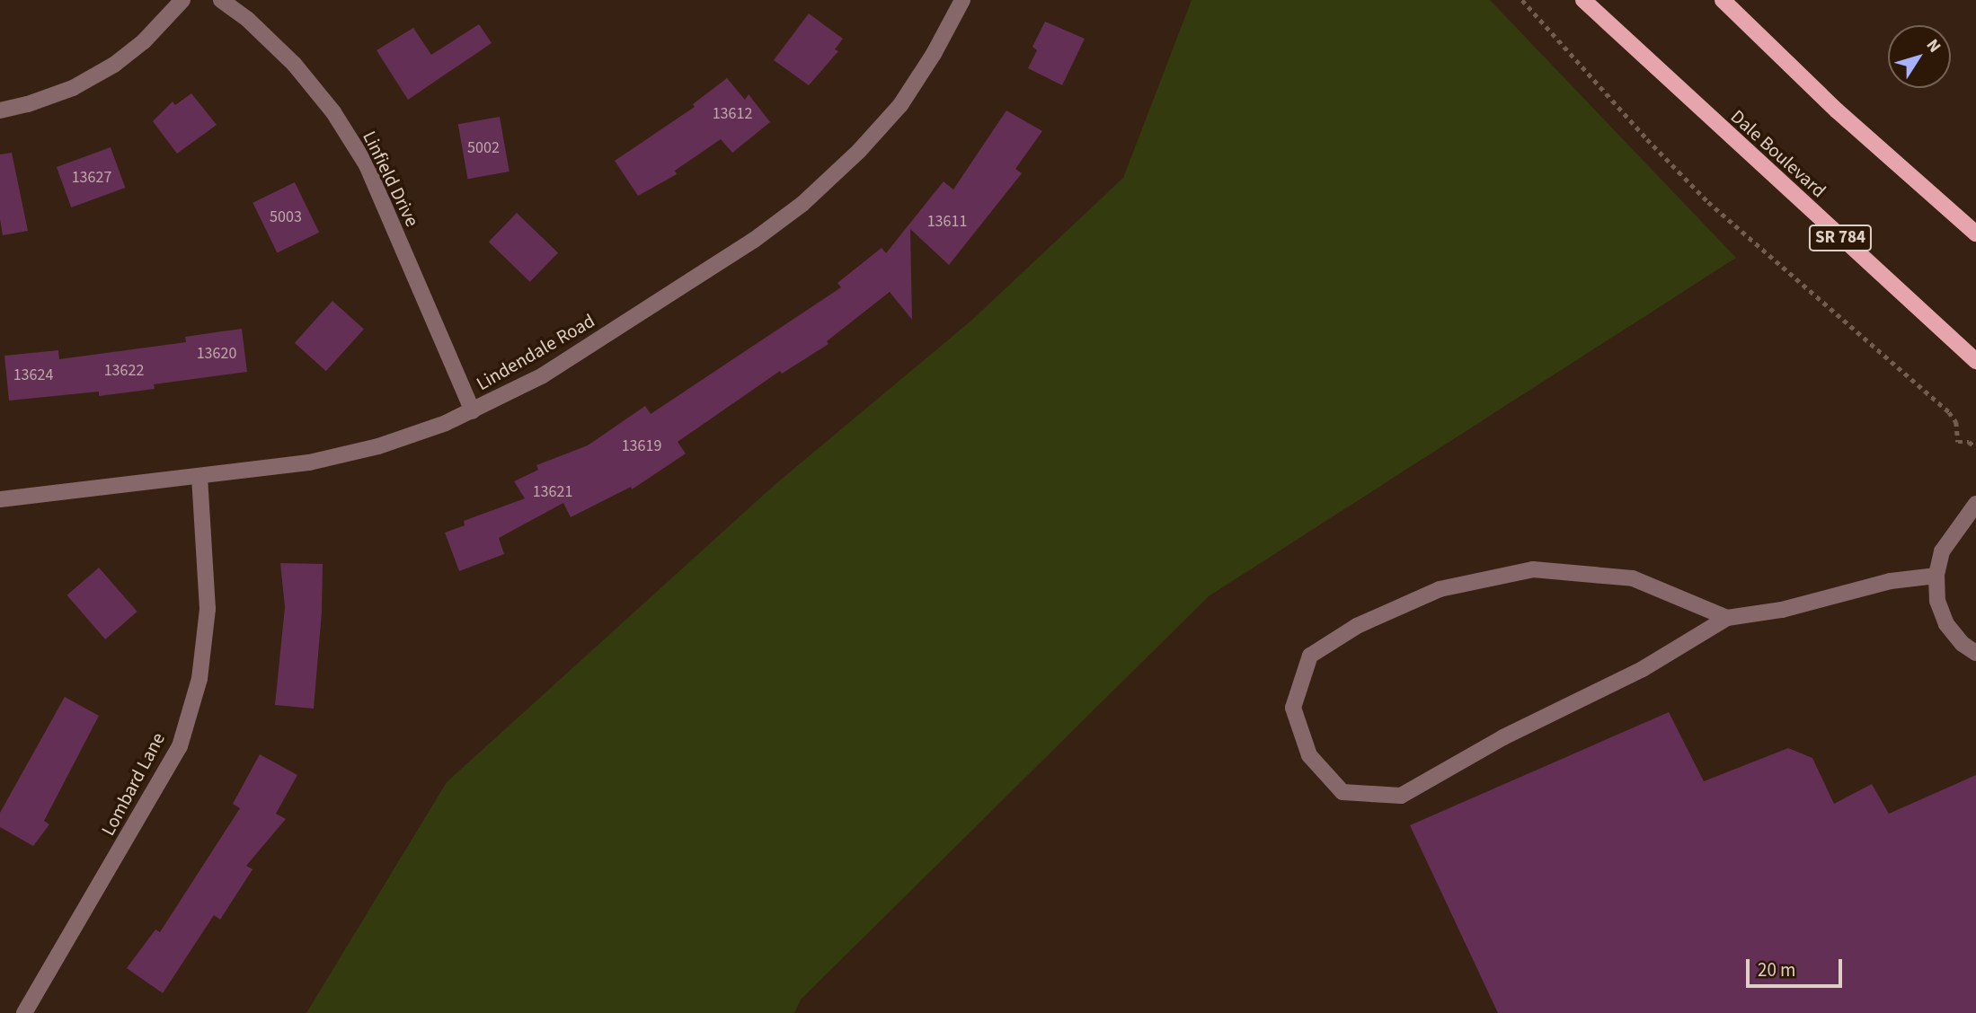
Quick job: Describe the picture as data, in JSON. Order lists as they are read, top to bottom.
{
  "streets": {
    "main road": ["Dale Boulevard", "SR 784"],
    "street": ["Linfield Drive", "Lindendale Road", "Lombard Lane"]
  },
  "crossings": [
    ["Linfield Drive", "Lindendale Road"],
    ["Lindendale Road", "Lombard Lane"]
  ],
  "house_numbers": [
    "13612",
    "5002",
    "13627",
    "5003",
    "13611",
    "13620",
    "13622",
    "13624",
    "13619",
    "13621"
  ],
  "scale_bar": "20 m",
  "north": "top right"
}
